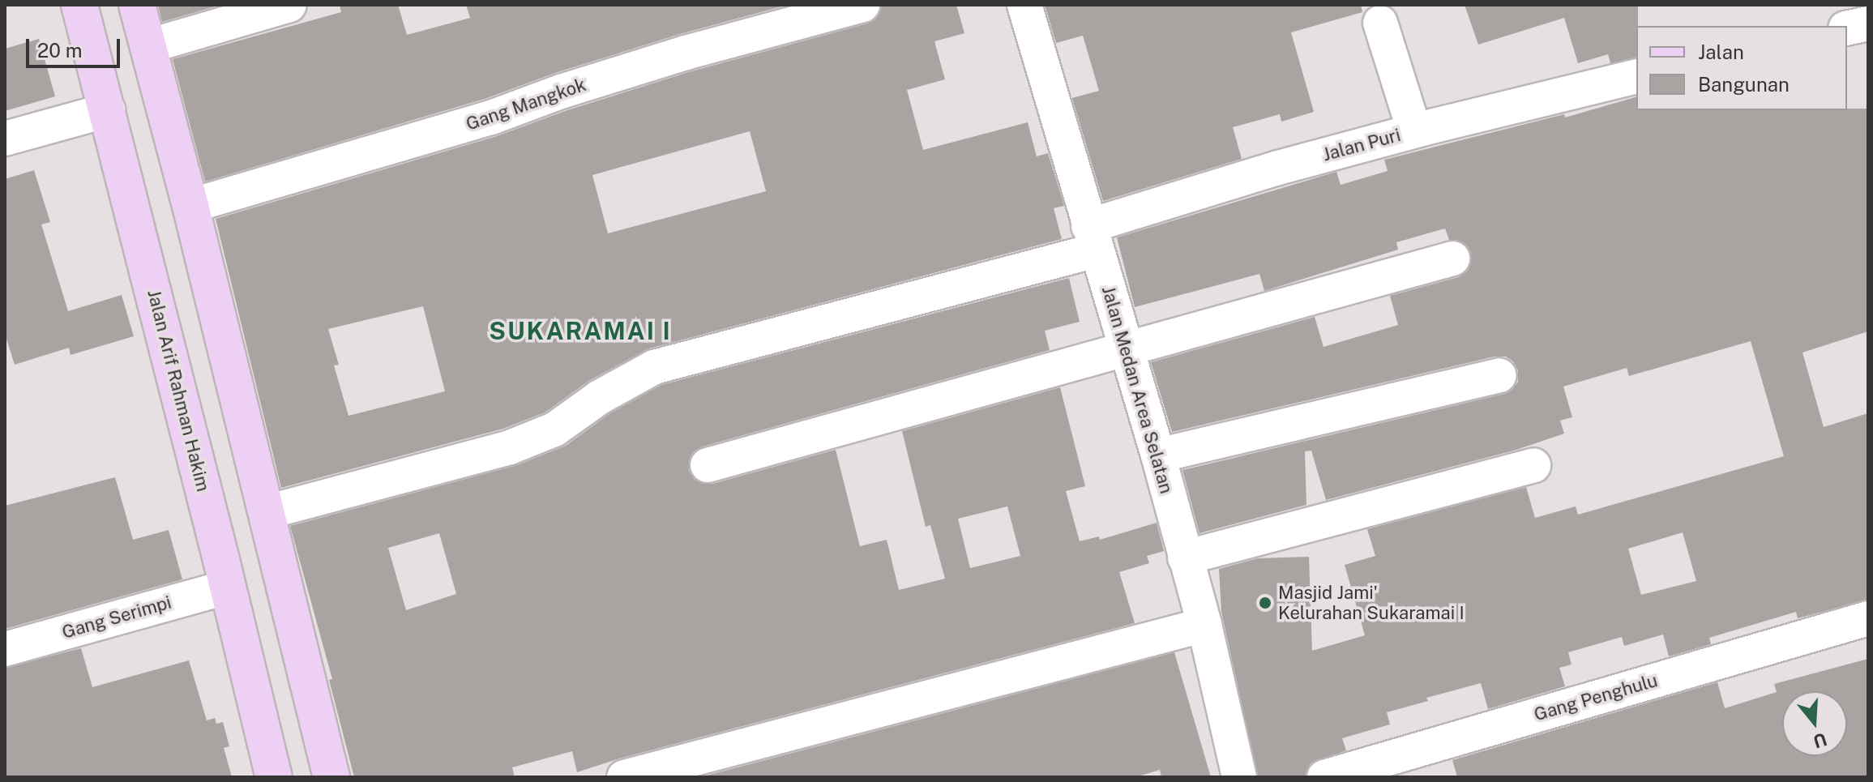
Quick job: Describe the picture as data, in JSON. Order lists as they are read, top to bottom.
{
  "streets": {
    "main road": ["Jalan Arif Rahman Hakim"],
    "street": [
      "Gang Mangkok",
      "Jalan Puri",
      "Jalan Medan Area Selatan",
      "Gang Serimpi",
      "Gang Penghulu"
    ]
  },
  "crossings": [
    ["Jalan Puri", "Jalan Medan Area Selatan"],
    ["Jalan Arif Rahman Hakim", "Gang Serimpi"]
  ],
  "districts": ["SUKARAMAI I"],
  "places": ["Masjid Jami' Kelurahan Sukaramai I"],
  "legend": ["Jalan", "Bangunan"],
  "scale_bar": "20 m",
  "north": "bottom"
}
